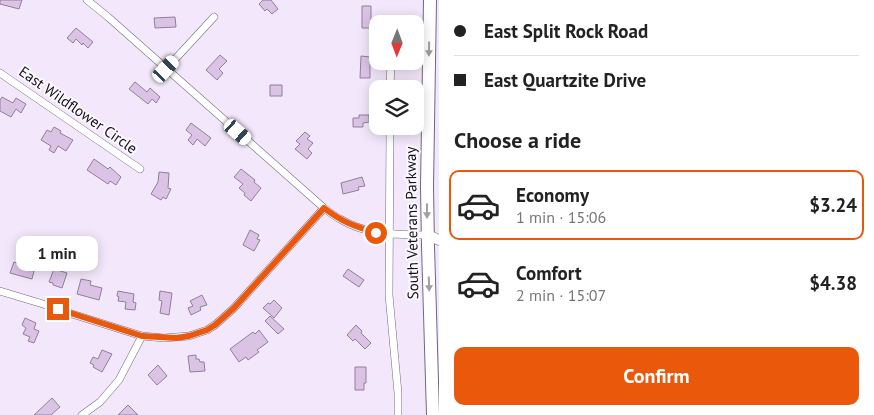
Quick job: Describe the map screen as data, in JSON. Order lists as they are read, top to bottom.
{
  "streets": {
    "highway": ["South Veterans Parkway"],
    "street": ["East Wildflower Circle"]
  },
  "one_way": ["South Veterans Parkway"],
  "north": "bottom",
  "page": {
    "banner": ["East Split Rock Road", "East Quartzite Drive"],
    "heading": "Choose a ride",
    "list": [
      {
        "name": "Economy",
        "note": "1 min · 15:06",
        "value": "$3.24"
      },
      {
        "name": "Comfort",
        "note": "2 min · 15:07",
        "value": "$4.38"
      }
    ],
    "bubble": "1 min",
    "buttons": "Confirm"
  }
}
